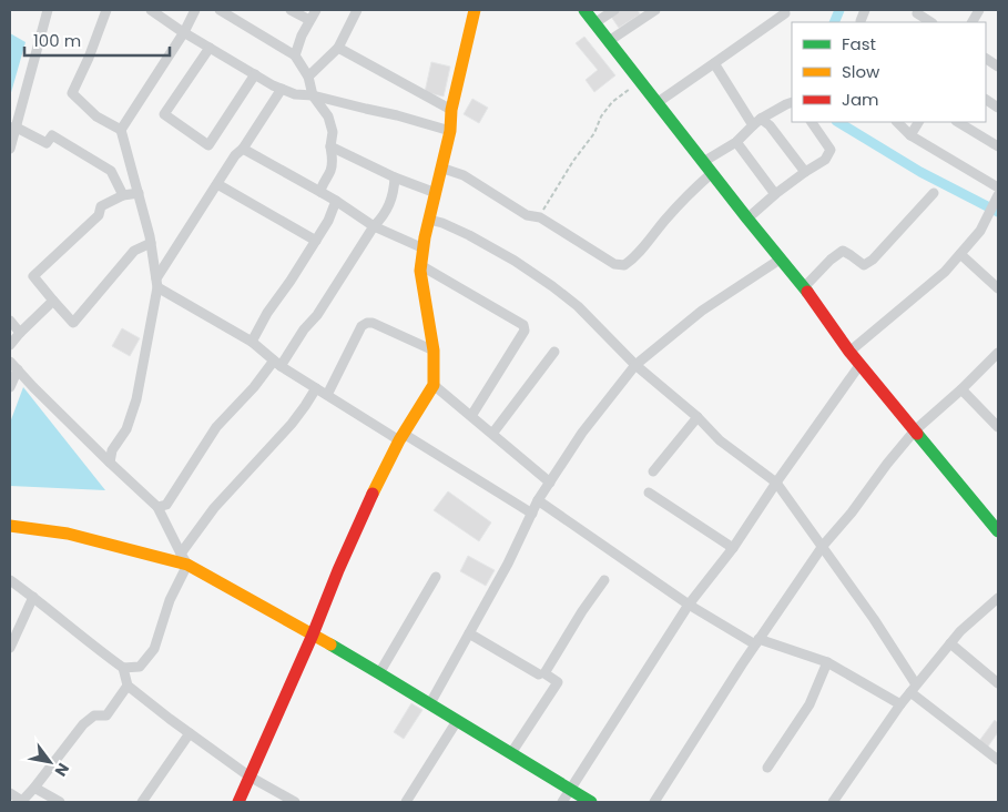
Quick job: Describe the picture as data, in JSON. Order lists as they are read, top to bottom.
{
  "legend": ["Fast", "Slow", "Jam"],
  "scale_bar": "100 m",
  "north": "bottom right"
}
